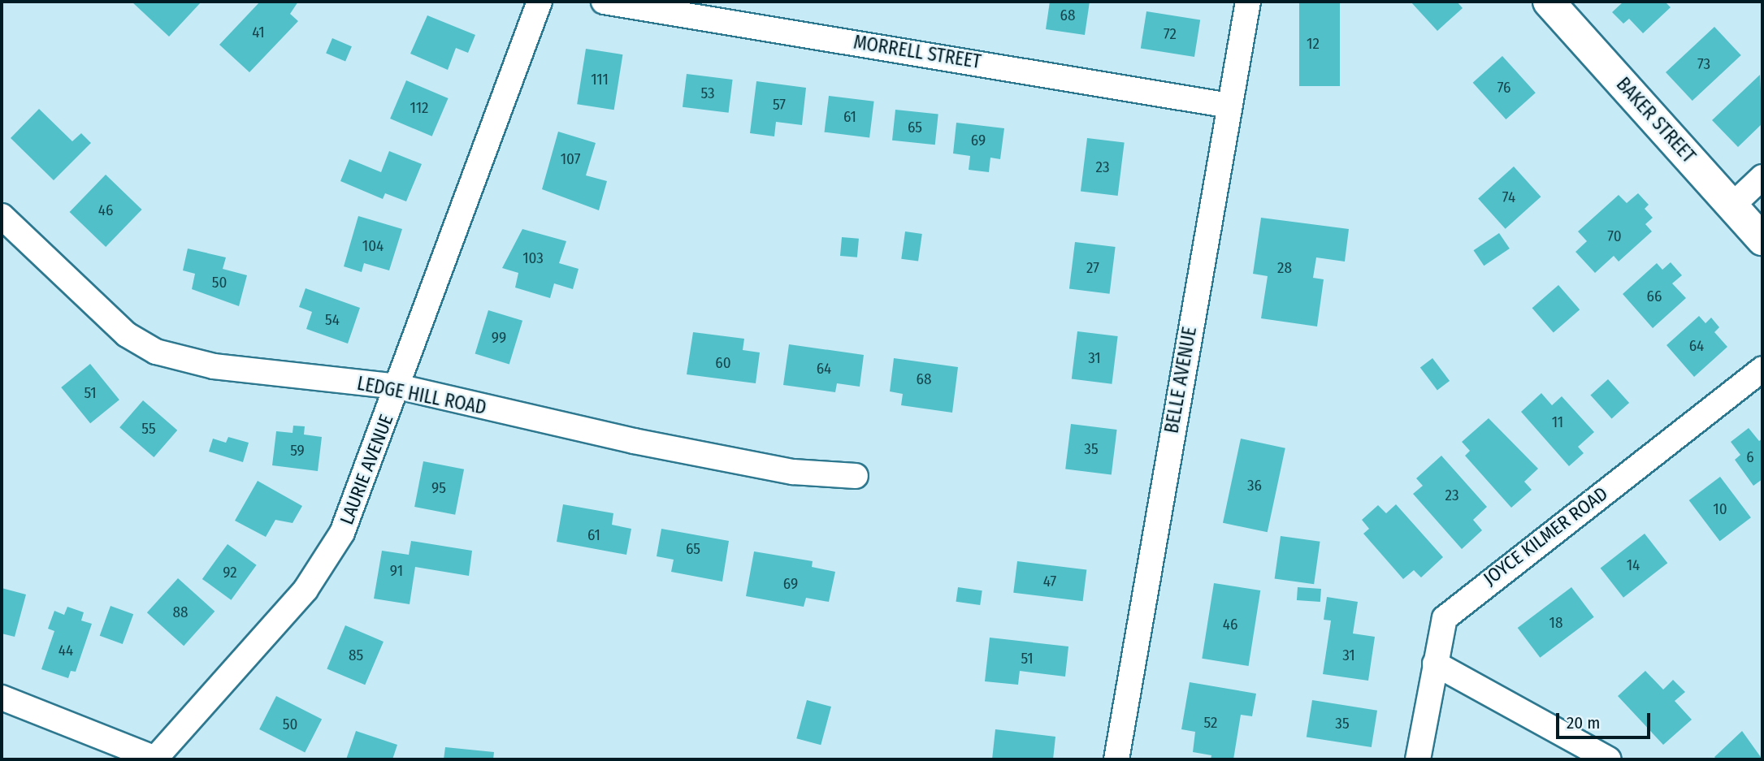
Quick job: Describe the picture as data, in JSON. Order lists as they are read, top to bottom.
{
  "streets": {
    "street": [
      "MORRELL STREET",
      "BAKER STREET",
      "BELLE AVENUE",
      "LEDGE HILL ROAD",
      "LAURIE AVENUE",
      "JOYCE KILMER ROAD"
    ]
  },
  "crossings": [
    ["MORRELL STREET", "BELLE AVENUE"],
    ["LEDGE HILL ROAD", "LAURIE AVENUE"]
  ],
  "house_numbers": [
    "68",
    "41",
    "72",
    "12",
    "73",
    "111",
    "76",
    "53",
    "57",
    "112",
    "61",
    "65",
    "69",
    "107",
    "23",
    "74",
    "46",
    "70",
    "104",
    "103",
    "27",
    "28",
    "50",
    "66",
    "54",
    "99",
    "64",
    "31",
    "60",
    "64",
    "68",
    "51",
    "11",
    "55",
    "35",
    "59",
    "6",
    "36",
    "95",
    "23",
    "10",
    "61",
    "65",
    "14",
    "91",
    "92",
    "47",
    "69",
    "88",
    "18",
    "46",
    "44",
    "85",
    "31",
    "51",
    "52",
    "35",
    "50"
  ],
  "scale_bar": "20 m"
}
